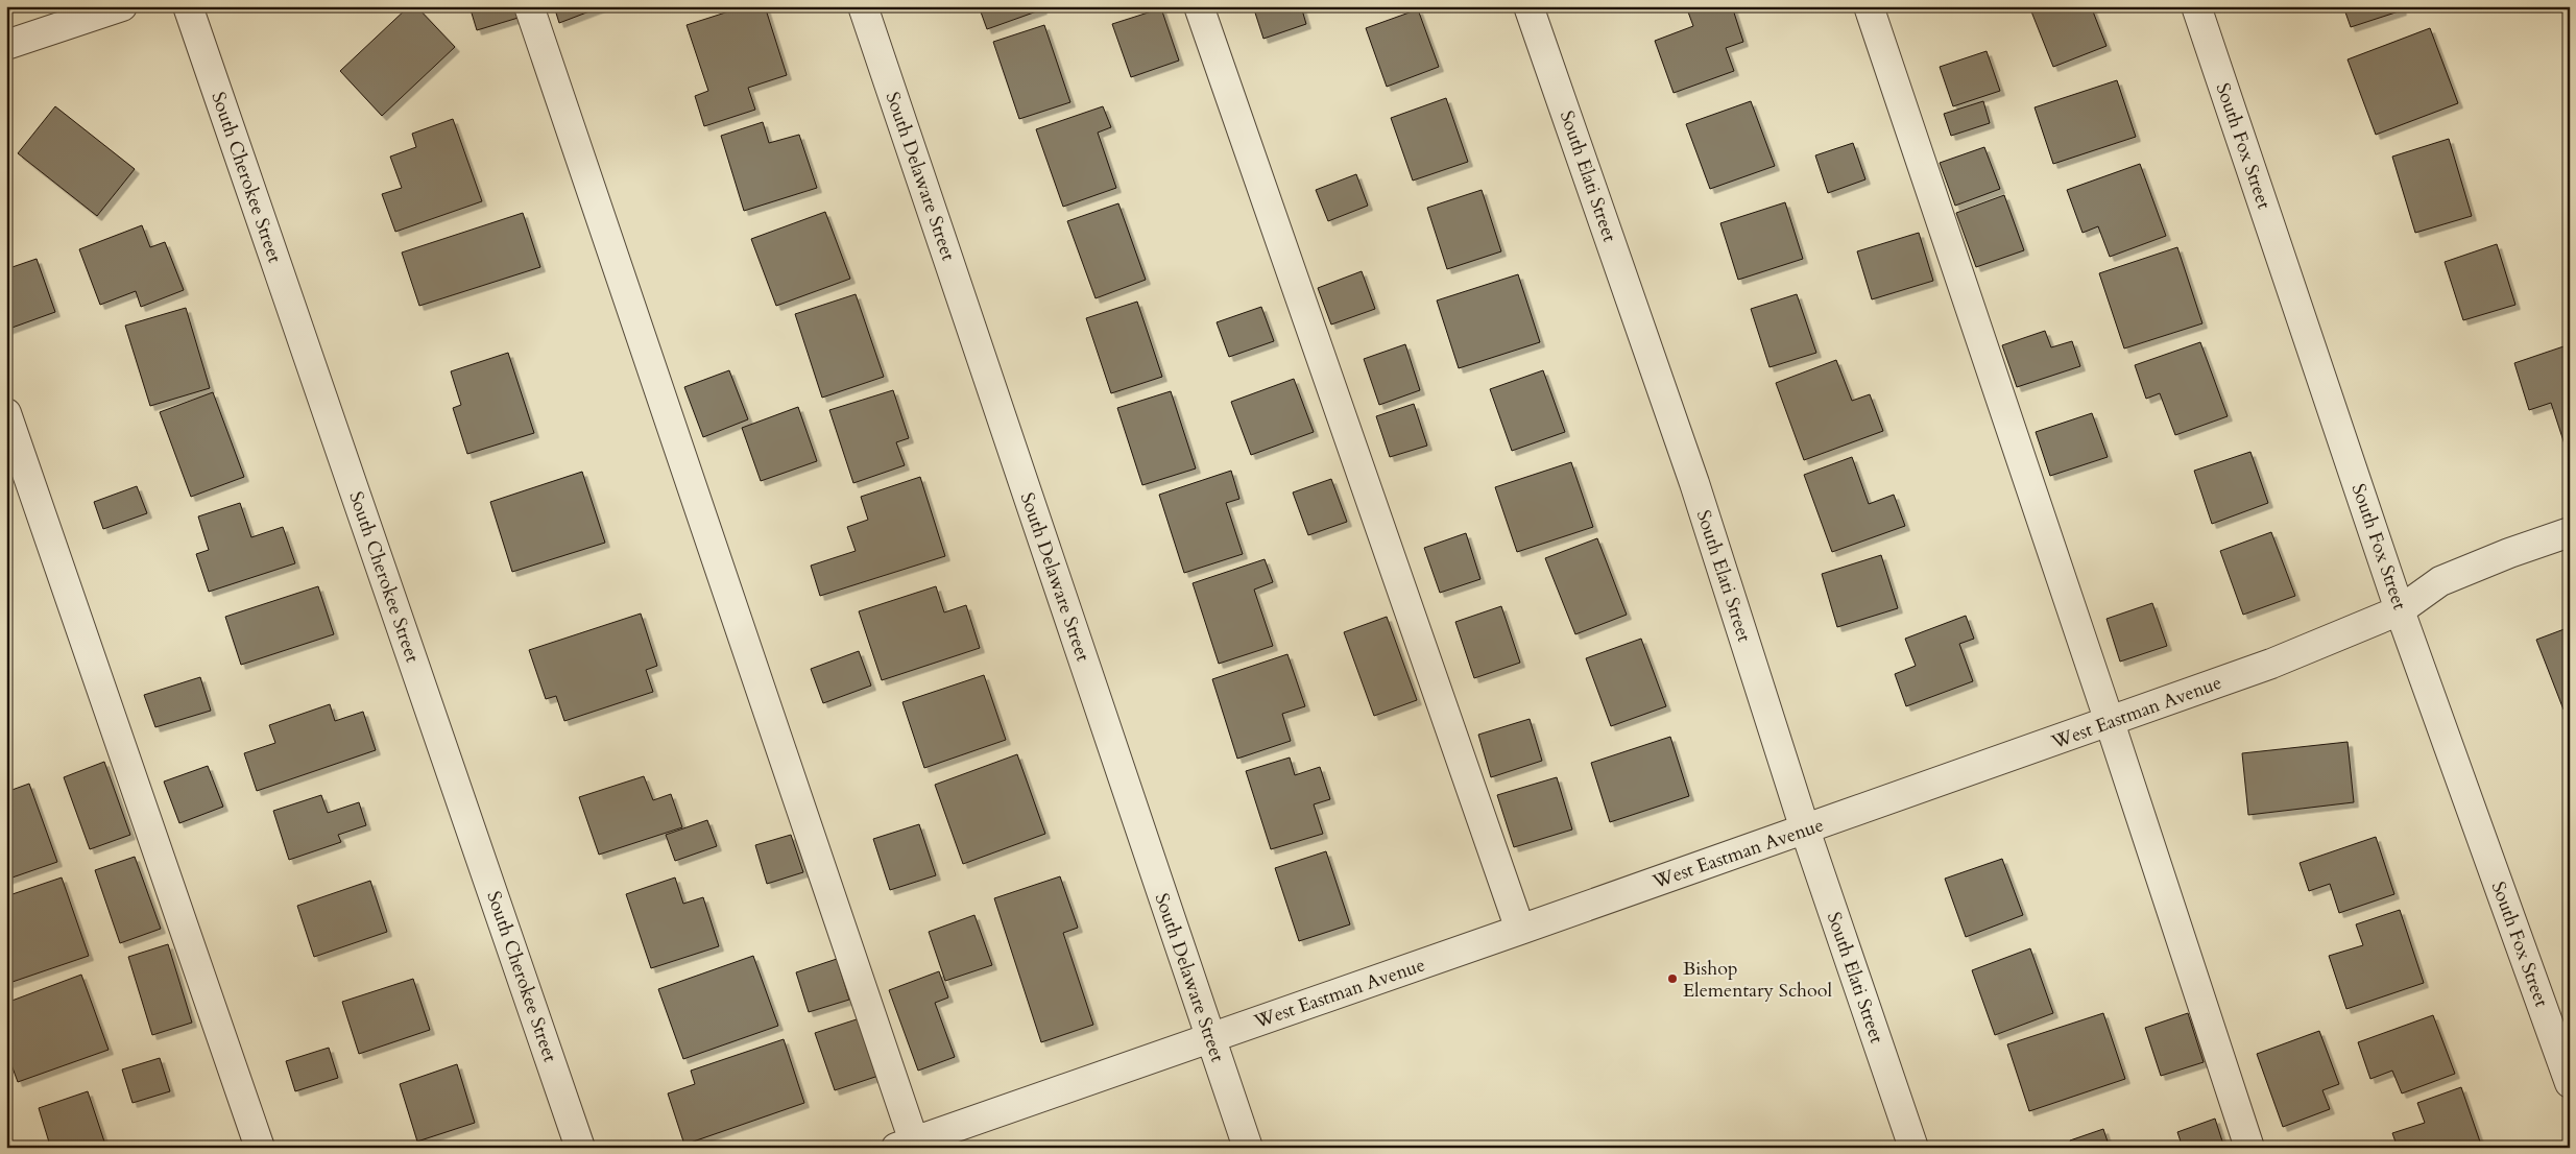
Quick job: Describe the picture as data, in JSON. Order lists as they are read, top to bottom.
{
  "streets": {
    "street": [
      "South Fox Street",
      "South Delaware Street",
      "South Elati Street",
      "South Cherokee Street",
      "West Eastman Avenue"
    ]
  },
  "crossings": [
    ["South Fox Street", "West Eastman Avenue"],
    ["South Delaware Street", "West Eastman Avenue"],
    ["South Elati Street", "West Eastman Avenue"]
  ],
  "places": ["Bishop Elementary School"]
}
